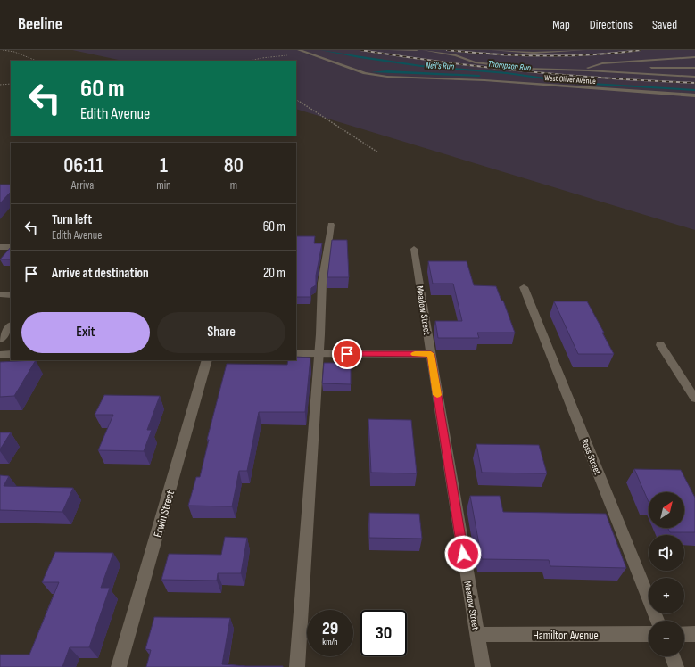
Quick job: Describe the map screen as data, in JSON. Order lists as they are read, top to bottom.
{
  "streets": {
    "street": [
      "West Oliver Avenue",
      "Meadow Street",
      "Ross Street",
      "Erwin Street",
      "Hamilton Avenue"
    ]
  },
  "crossings": [
    ["Meadow Street", "Hamilton Avenue"]
  ],
  "water": ["Neil's Run", "Thompson Run"],
  "north": "top right",
  "page": {
    "header": "Beeline",
    "nav": ["Map", "Directions", "Saved"],
    "turn": ["60 m", "Edith Avenue"],
    "eta": [
      "06:11",
      "Arrival",
      "1",
      "min",
      "80",
      "m"
    ],
    "list": [
      {
        "name": "Turn left",
        "note": "Edith Avenue",
        "value": "60 m"
      },
      {
        "name": "Arrive at destination",
        "value": "20 m"
      }
    ],
    "buttons": ["Exit", "Share"],
    "map_buttons": ["+", "−"],
    "speed": "29 km/h",
    "limit": "30"
  }
}
